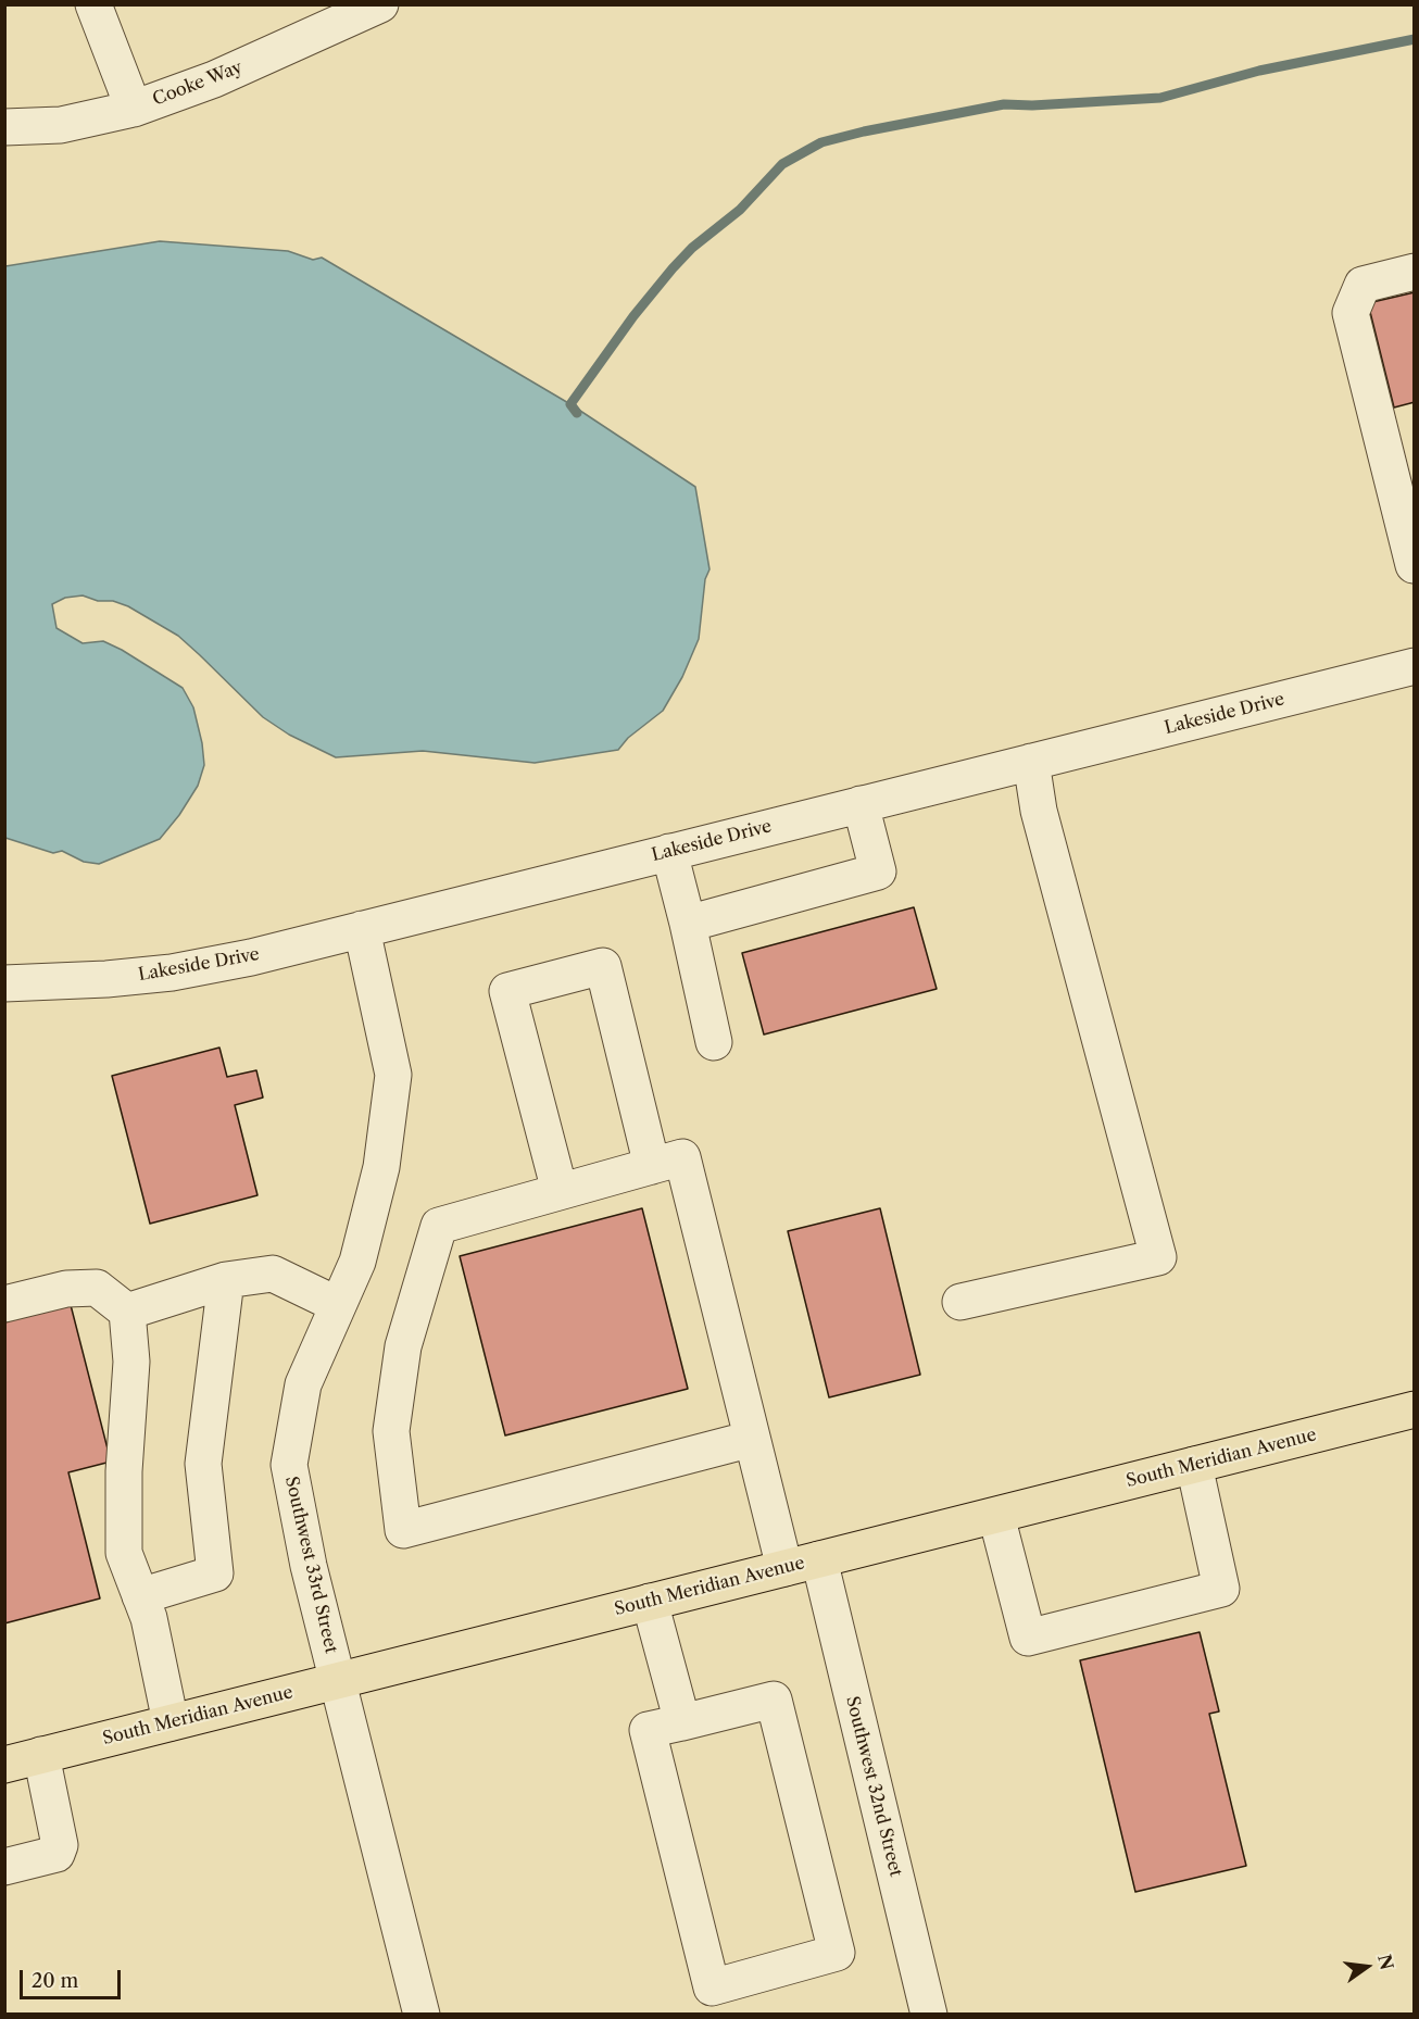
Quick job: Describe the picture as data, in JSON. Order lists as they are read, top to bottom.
{
  "streets": {
    "main road": ["South Meridian Avenue"],
    "street": [
      "Cooke Way",
      "Lakeside Drive",
      "Southwest 33rd Street",
      "Southwest 32nd Street"
    ]
  },
  "crossings": [
    ["Lakeside Drive", "Southwest 33rd Street"],
    ["South Meridian Avenue", "Southwest 33rd Street"],
    ["South Meridian Avenue", "Southwest 32nd Street"]
  ],
  "scale_bar": "20 m",
  "north": "right"
}
